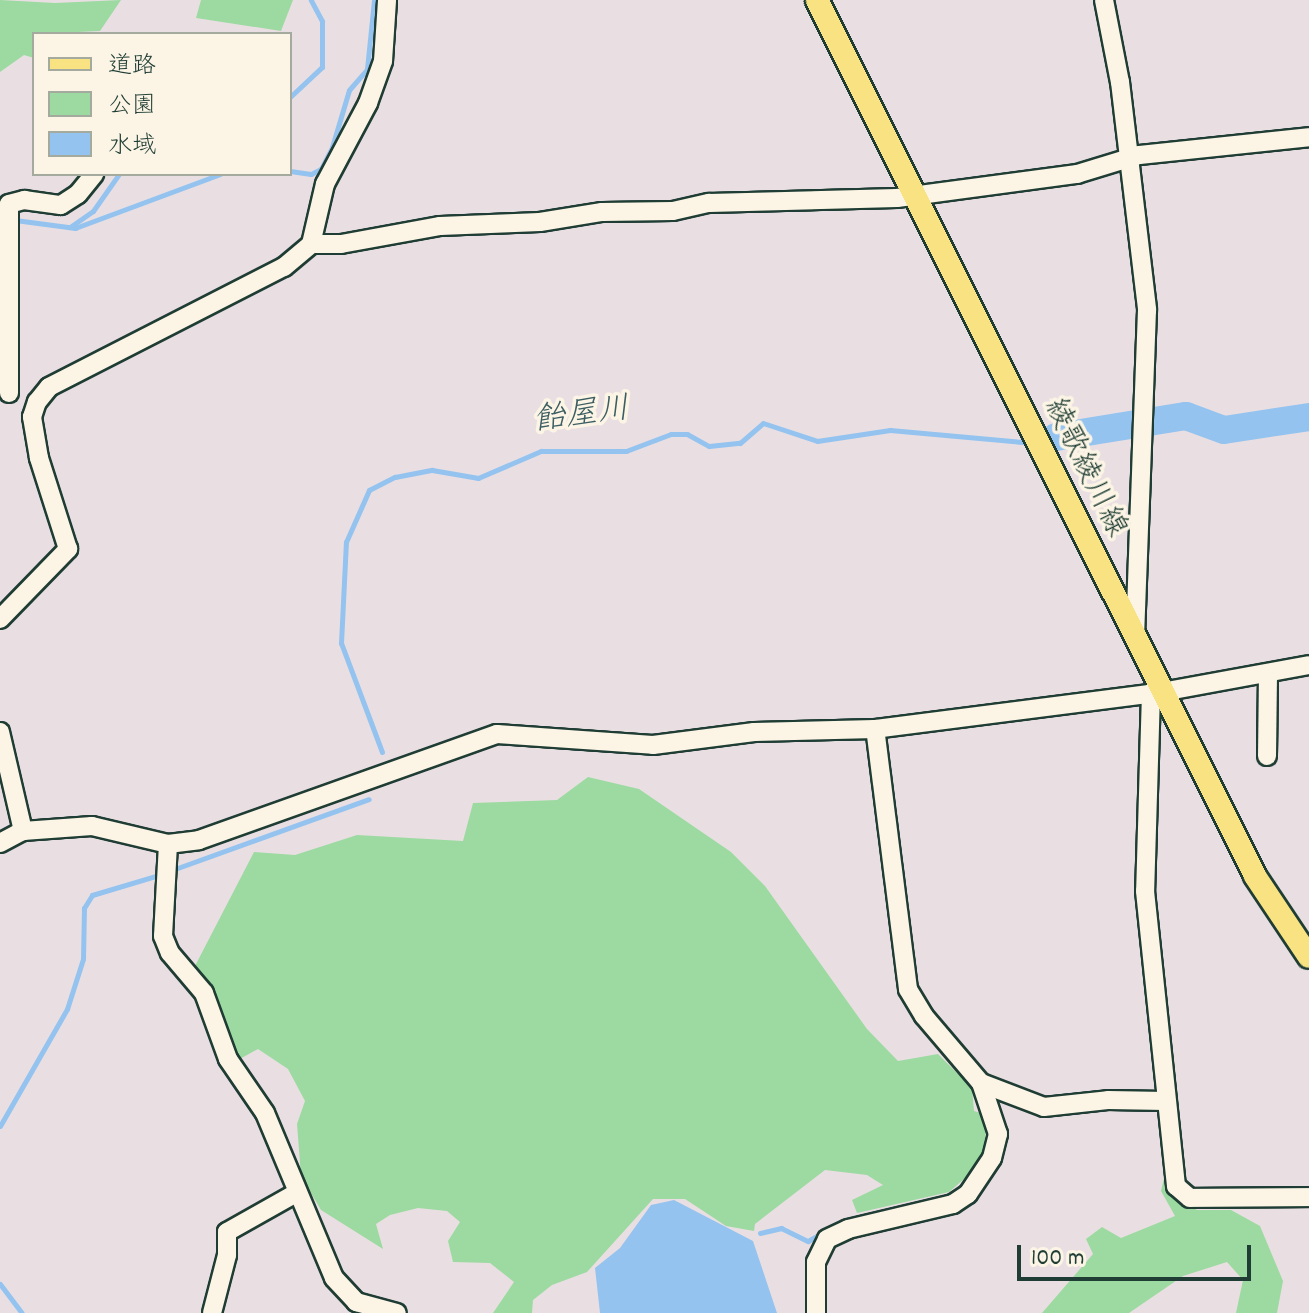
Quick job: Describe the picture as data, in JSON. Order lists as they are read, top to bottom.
{
  "streets": {
    "main road": ["綾歌綾川線"]
  },
  "water": ["飴屋川"],
  "legend": ["道路", "公園", "水域"],
  "scale_bar": "100 m"
}
